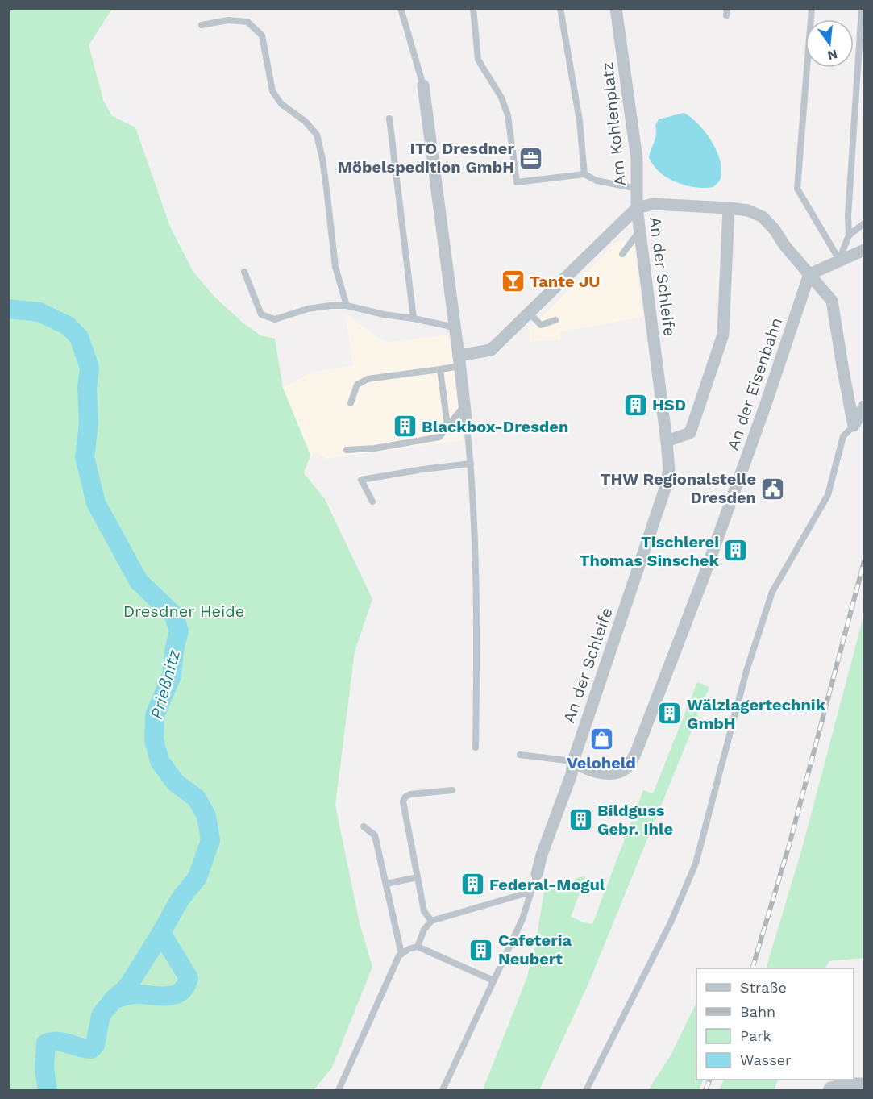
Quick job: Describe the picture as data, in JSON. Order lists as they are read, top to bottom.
{
  "streets": {
    "street": ["Am Kohlenplatz", "An der Schleife", "An der Eisenbahn"]
  },
  "crossings": [
    ["Am Kohlenplatz", "An der Schleife"],
    ["An der Schleife", "An der Eisenbahn"]
  ],
  "water": ["Prießnitz"],
  "parks": ["Dresdner Heide"],
  "places": {
    "office": ["ITO Dresdner Möbelspedition GmbH"],
    "bar": ["Tante JU"],
    "building": [
      "HSD",
      "Blackbox-Dresden",
      "Tischlerei Thomas Sinschek",
      "Wälzlagertechnik GmbH",
      "Bildguss Gebr. Ihle",
      "Federal-Mogul",
      "Cafeteria Neubert"
    ],
    "public building": ["THW Regionalstelle Dresden"],
    "shop": ["Veloheld"]
  },
  "legend": [
    "Straße",
    "Bahn",
    "Park",
    "Wasser"
  ],
  "north": "bottom"
}
